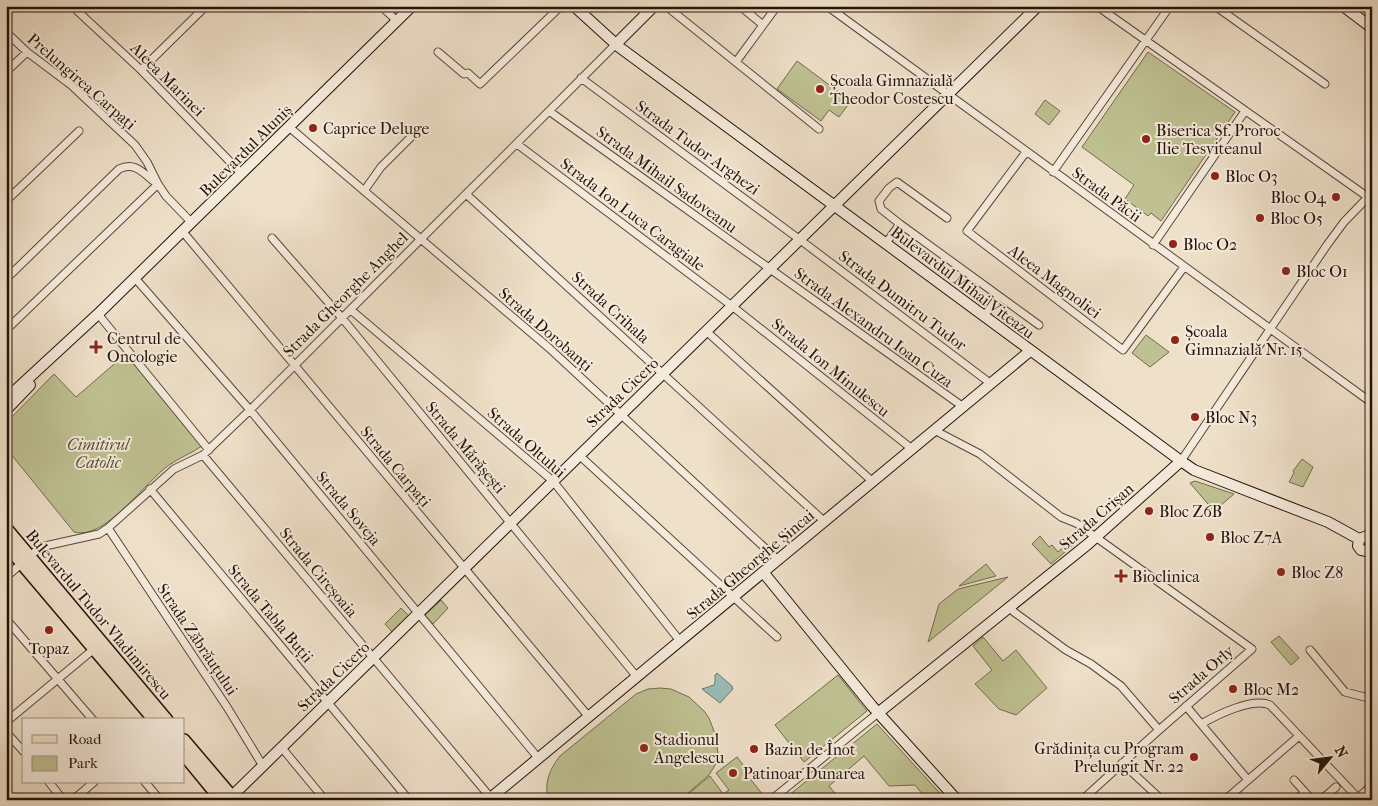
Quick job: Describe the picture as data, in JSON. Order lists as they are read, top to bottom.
{
  "streets": {
    "main road": ["Bulevardul Tudor Vladimirescu"],
    "street": [
      "Aleea Marinei",
      "Prelungirea Carpați",
      "Strada Tudor Arghezi",
      "Bulevardul Aluniș",
      "Strada Mihail Sadoveanu",
      "Strada Păcii",
      "Strada Ion Luca Caragiale",
      "Aleea Magnoliei",
      "Bulevardul Mihai Viteazu",
      "Strada Gheorghe Anghel",
      "Strada Dumitru Tudor",
      "Strada Crihala",
      "Strada Alexandru Ioan Cuza",
      "Strada Dorobanți",
      "Strada Ion Minulescu",
      "Strada Cicero",
      "Strada Oltului",
      "Strada Mărășești",
      "Strada Carpați",
      "Strada Soveja",
      "Strada Crișan",
      "Strada Gheorghe Șincai",
      "Strada Cireșoaia",
      "Strada Tabla Buții",
      "Strada Zăbrăuțului",
      "Strada Orly"
    ]
  },
  "crossings": [
    ["Aleea Marinei", "Bulevardul Aluniș"],
    ["Prelungirea Carpați", "Bulevardul Aluniș"],
    ["Strada Tudor Arghezi", "Strada Gheorghe Anghel"],
    ["Strada Tudor Arghezi", "Strada Dumitru Tudor"],
    ["Strada Tudor Arghezi", "Strada Cicero"],
    ["Bulevardul Aluniș", "Strada Dorobanți"],
    ["Bulevardul Aluniș", "Strada Carpați"],
    ["Bulevardul Aluniș", "Strada Soveja"],
    ["Bulevardul Aluniș", "Strada Cireșoaia"],
    ["Strada Mihail Sadoveanu", "Strada Gheorghe Anghel"],
    ["Strada Mihail Sadoveanu", "Strada Alexandru Ioan Cuza"],
    ["Strada Mihail Sadoveanu", "Strada Cicero"],
    ["Strada Păcii", "Aleea Magnoliei"],
    ["Strada Păcii", "Strada Cicero"],
    ["Strada Păcii", "Strada Crișan"],
    ["Strada Ion Luca Caragiale", "Strada Gheorghe Anghel"],
    ["Strada Ion Luca Caragiale", "Strada Ion Minulescu"],
    ["Strada Ion Luca Caragiale", "Strada Cicero"],
    ["Bulevardul Mihai Viteazu", "Strada Gheorghe Anghel"],
    ["Bulevardul Mihai Viteazu", "Strada Cicero"],
    ["Bulevardul Mihai Viteazu", "Strada Crișan"],
    ["Bulevardul Mihai Viteazu", "Strada Gheorghe Șincai"],
    ["Strada Gheorghe Anghel", "Strada Crihala"],
    ["Strada Gheorghe Anghel", "Strada Dorobanți"],
    ["Strada Gheorghe Anghel", "Strada Oltului"],
    ["Strada Gheorghe Anghel", "Strada Mărășești"],
    ["Strada Gheorghe Anghel", "Strada Carpați"],
    ["Strada Gheorghe Anghel", "Strada Soveja"],
    ["Strada Gheorghe Anghel", "Strada Cireșoaia"],
    ["Strada Gheorghe Anghel", "Strada Tabla Buții"],
    ["Strada Gheorghe Anghel", "Bulevardul Tudor Vladimirescu"],
    ["Strada Gheorghe Anghel", "Strada Zăbrăuțului"],
    ["Strada Dumitru Tudor", "Strada Cicero"],
    ["Strada Dumitru Tudor", "Strada Gheorghe Șincai"],
    ["Strada Crihala", "Strada Cicero"],
    ["Strada Crihala", "Strada Gheorghe Șincai"],
    ["Strada Alexandru Ioan Cuza", "Strada Cicero"],
    ["Strada Alexandru Ioan Cuza", "Strada Gheorghe Șincai"],
    ["Strada Dorobanți", "Strada Cicero"],
    ["Strada Dorobanți", "Strada Gheorghe Șincai"],
    ["Strada Ion Minulescu", "Strada Cicero"],
    ["Strada Ion Minulescu", "Strada Gheorghe Șincai"],
    ["Strada Cicero", "Strada Oltului"],
    ["Strada Cicero", "Strada Mărășești"],
    ["Strada Cicero", "Strada Carpați"],
    ["Strada Cicero", "Strada Soveja"],
    ["Strada Cicero", "Strada Cireșoaia"],
    ["Strada Cicero", "Strada Tabla Buții"],
    ["Strada Cicero", "Strada Zăbrăuțului"],
    ["Strada Oltului", "Strada Gheorghe Șincai"],
    ["Strada Mărășești", "Strada Gheorghe Șincai"],
    ["Strada Carpați", "Strada Gheorghe Șincai"],
    ["Strada Soveja", "Strada Gheorghe Șincai"],
    ["Strada Crișan", "Strada Orly"],
    ["Strada Gheorghe Șincai", "Strada Cireșoaia"],
    ["Strada Gheorghe Șincai", "Strada Orly"]
  ],
  "parks": ["Cimitirul Catolic"],
  "places": {
    "other": [
      "Școala Gimnazială Theodor Costescu",
      "Caprice Deluge",
      "Biserica Sf. Proroc Ilie Tesviteanul",
      "Bloc O3",
      "Bloc O4",
      "Bloc O5",
      "Bloc O2",
      "Bloc O1",
      "Școala Gimnazială Nr. 15",
      "Bloc N3",
      "Bloc Z6B",
      "Bloc Z7A",
      "Bloc Z8",
      "Topaz",
      "Bloc M2",
      "Stadionul Angelescu",
      "Bazin de Înot",
      "Grădinița cu Program Prelungit Nr. 22",
      "Patinoar Dunarea"
    ],
    "health": ["Centrul de Oncologie", "Bioclinica"]
  },
  "legend": ["Road", "Park"],
  "north": "top right"
}
